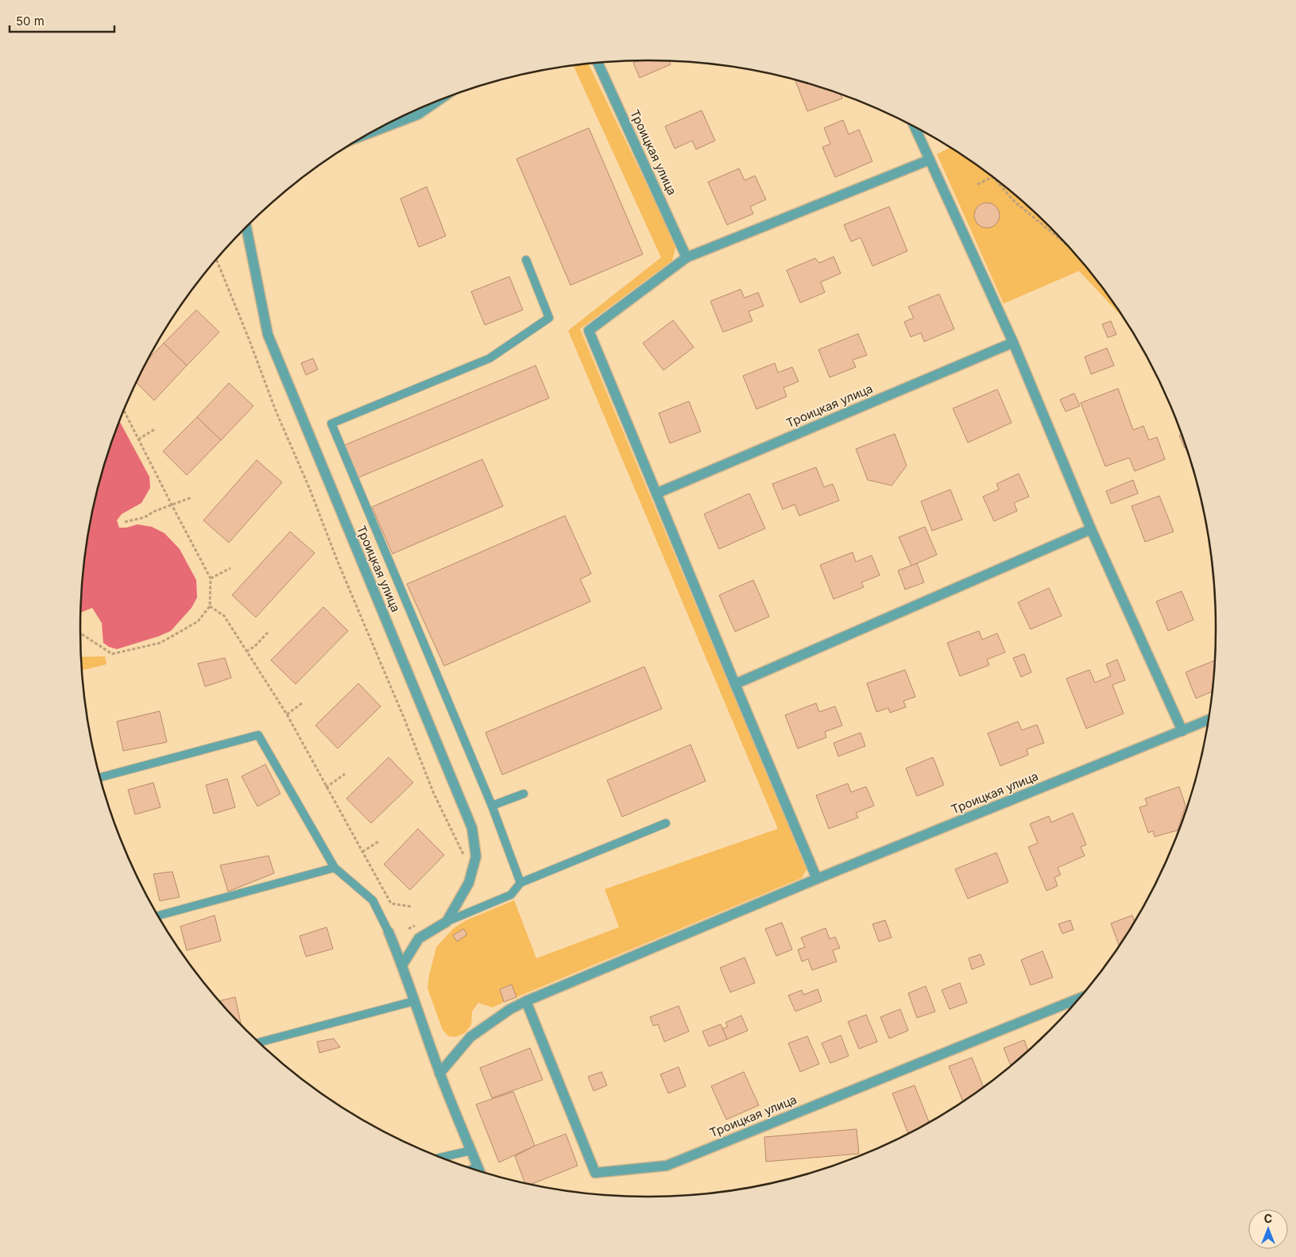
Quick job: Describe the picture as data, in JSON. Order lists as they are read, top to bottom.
{
  "streets": {
    "street": ["Троицкая улица"]
  },
  "scale_bar": "50 m",
  "north": "top"
}
